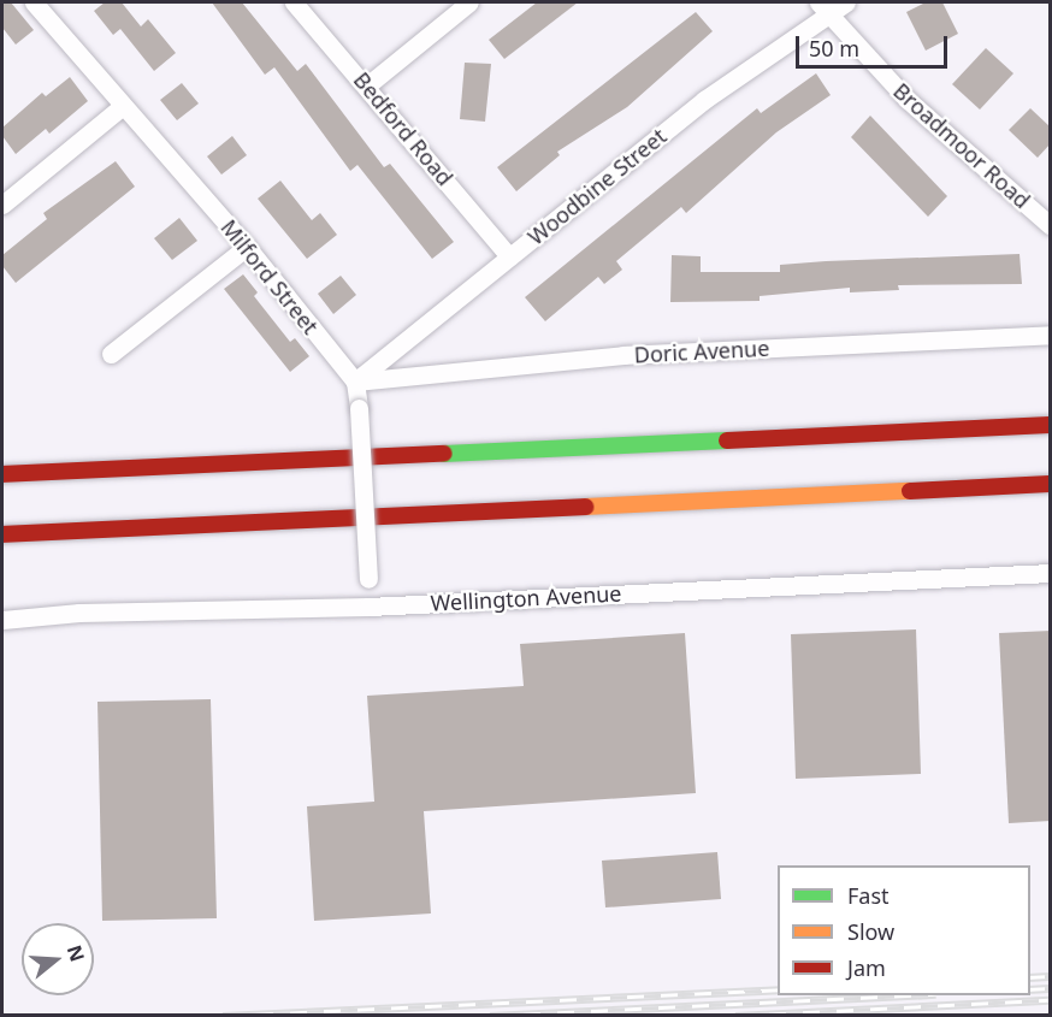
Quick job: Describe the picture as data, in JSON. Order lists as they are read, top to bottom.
{
  "streets": {
    "street": [
      "Bedford Road",
      "Broadmoor Road",
      "Woodbine Street",
      "Milford Street",
      "Doric Avenue",
      "Wellington Avenue"
    ]
  },
  "crossings": [
    ["Bedford Road", "Woodbine Street"],
    ["Broadmoor Road", "Woodbine Street"],
    ["Woodbine Street", "Milford Street"],
    ["Woodbine Street", "Doric Avenue"],
    ["Milford Street", "Doric Avenue"]
  ],
  "legend": ["Fast", "Slow", "Jam"],
  "scale_bar": "50 m",
  "north": "right"
}
